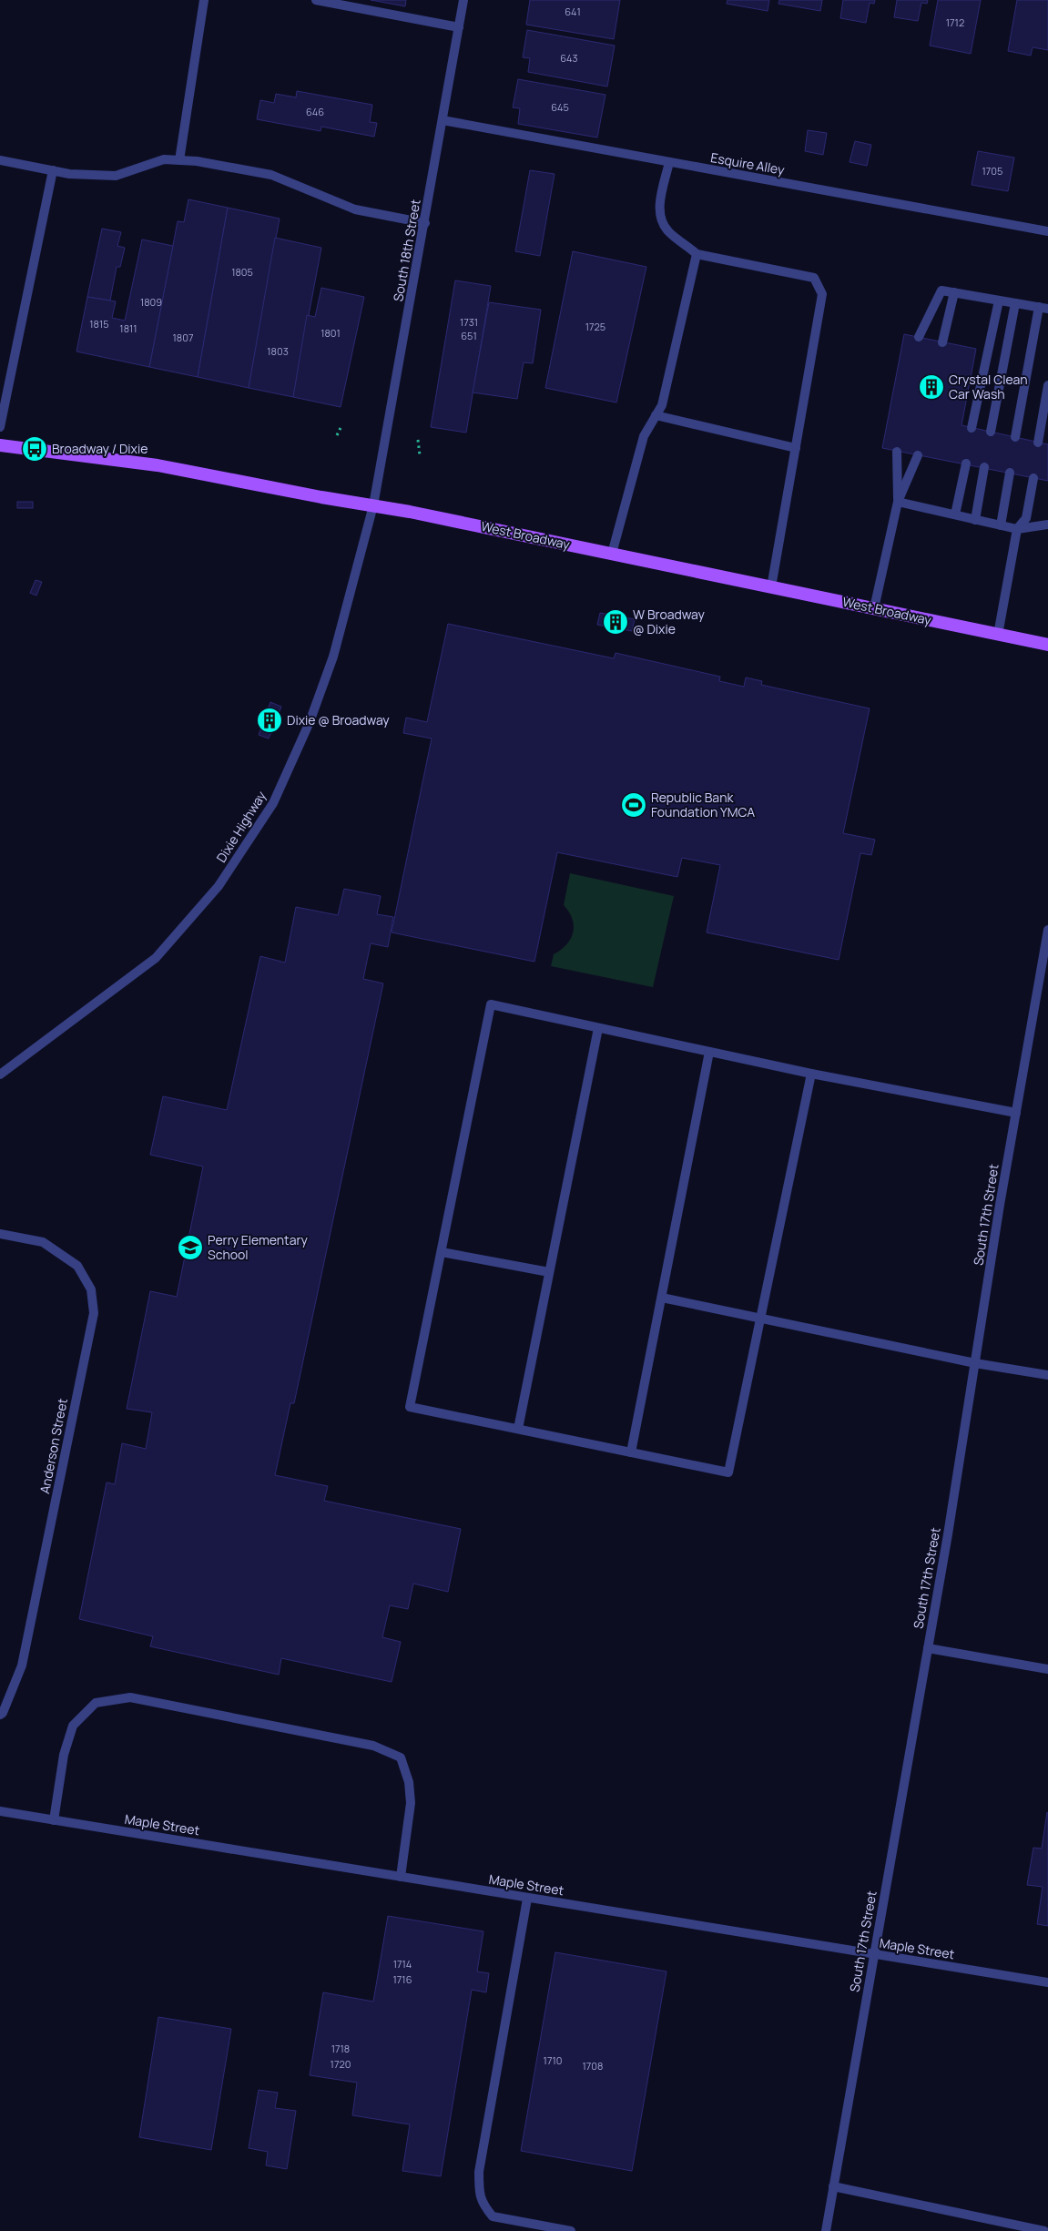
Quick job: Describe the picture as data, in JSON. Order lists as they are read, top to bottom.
{
  "streets": {
    "main road": ["West Broadway"],
    "street": [
      "Esquire Alley",
      "South 18th Street",
      "Dixie Highway",
      "South 17th Street",
      "Anderson Street",
      "Maple Street"
    ]
  },
  "crossings": [
    ["Esquire Alley", "South 18th Street"],
    ["South 18th Street", "West Broadway"],
    ["South 18th Street", "Dixie Highway"],
    ["West Broadway", "Dixie Highway"],
    ["South 17th Street", "Maple Street"]
  ],
  "places": {
    "building": ["Crystal Clean Car Wash", "W Broadway @ Dixie", "Dixie @ Broadway"],
    "bus stop": ["Broadway / Dixie"],
    "sports": ["Republic Bank Foundation YMCA"],
    "school or university": ["Perry Elementary School"]
  },
  "house_numbers": [
    "641",
    "1712",
    "643",
    "645",
    "646",
    "1705",
    "1805",
    "1809",
    "1731",
    "1815",
    "1725",
    "1811",
    "1801",
    "651",
    "1807",
    "1803",
    "1714",
    "1716",
    "1718",
    "1710",
    "1720",
    "1708"
  ]
}
